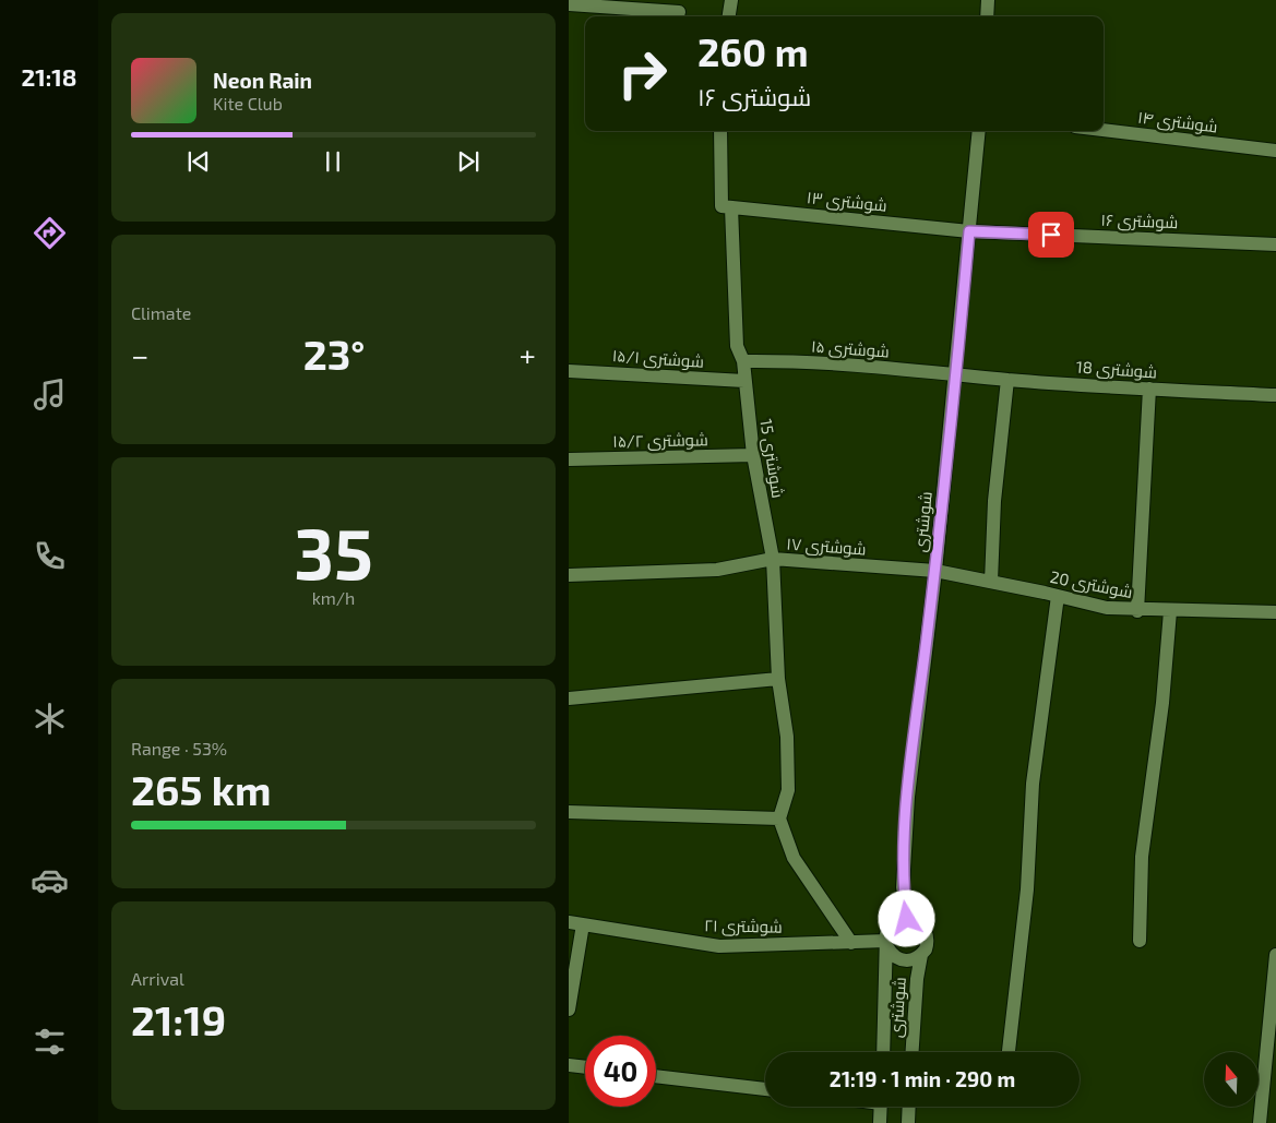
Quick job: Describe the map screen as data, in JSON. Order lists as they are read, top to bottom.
{
  "streets": {
    "street": [
      "شوشتری ۱۴",
      "شوشتری ۱۳",
      "شوشتری ۱۶",
      "شوشتری ۱۵",
      "شوشتری ۱۵/۱",
      "شوشتری 18",
      "شوشتری ۱۵/۲",
      "شوشتری 15",
      "شوشتری",
      "شوشتری ۱۷",
      "شوشتری 20",
      "شوشتری ۲۱"
    ]
  },
  "crossings": [
    ["شوشتری ۱۳", "شوشتری ۱۶"],
    ["شوشتری ۱۳", "شوشتری 15"],
    ["شوشتری ۱۳", "شوشتری"],
    ["شوشتری ۱۶", "شوشتری"],
    ["شوشتری ۱۵", "شوشتری 18"],
    ["شوشتری ۱۵", "شوشتری 15"],
    ["شوشتری ۱۵", "شوشتری"],
    ["شوشتری ۱۵/۱", "شوشتری 15"],
    ["شوشتری 18", "شوشتری"],
    ["شوشتری ۱۵/۲", "شوشتری 15"],
    ["شوشتری 15", "شوشتری ۱۷"],
    ["شوشتری", "شوشتری ۱۷"],
    ["شوشتری", "شوشتری 20"],
    ["شوشتری", "شوشتری ۲۱"],
    ["شوشتری ۱۷", "شوشتری 20"]
  ],
  "north": "top",
  "page": {
    "tabs": "21:18",
    "turn": ["260 m", "شوشتری ۱۶"],
    "song": ["Neon Rain", "Kite Club"],
    "tile": [
      "Climate",
      ["35", "km/h"],
      ["Range · 53%", "265 km"],
      ["Arrival", "21:19"]
    ],
    "heat": ["−", "23°", "+"],
    "limit": "40",
    "trip": "21:19 · 1 min · 290 m"
  }
}
